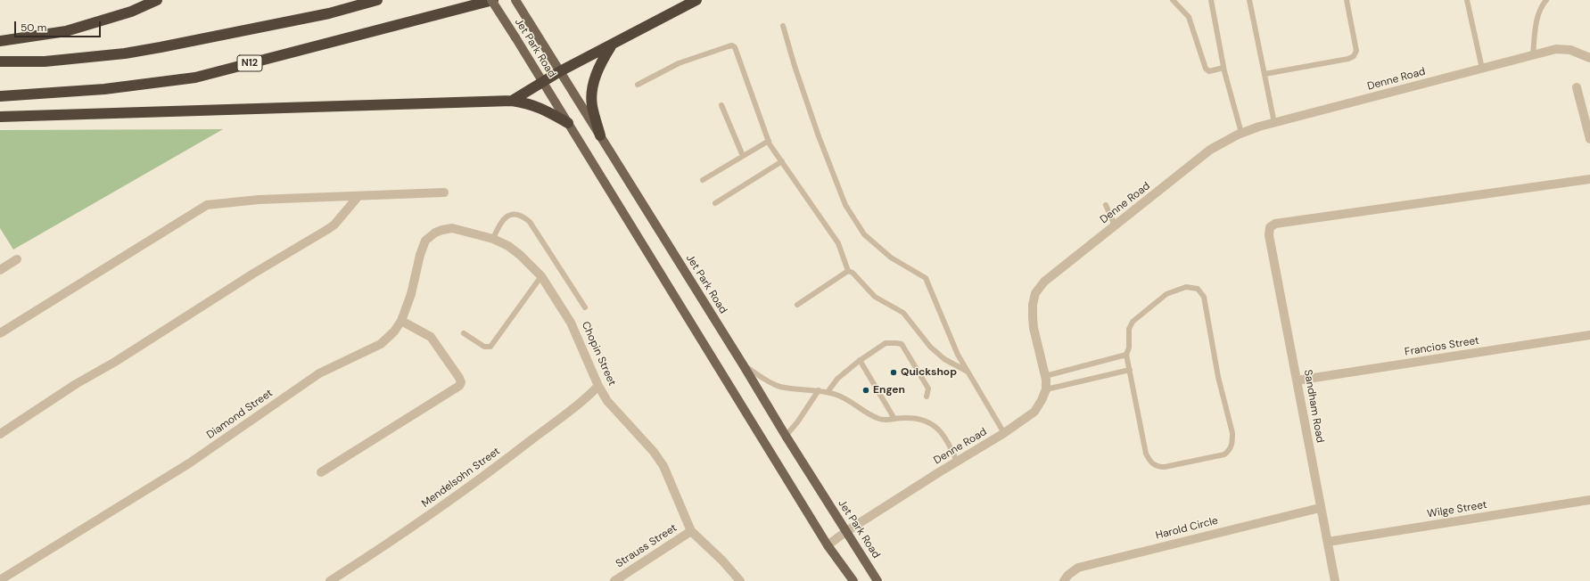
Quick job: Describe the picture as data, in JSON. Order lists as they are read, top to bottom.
{
  "streets": {
    "highway": ["N12"],
    "main road": ["Jet Park Road"],
    "street": [
      "Denne Road",
      "Francios Street",
      "Chopin Street",
      "Sandham Road",
      "Diamond Street",
      "Mendelsohn Street",
      "Wilge Street",
      "Harold Circle",
      "Strauss Street"
    ]
  },
  "crossings": [
    ["Jet Park Road", "N12"],
    ["Jet Park Road", "Denne Road"],
    ["Francios Street", "Sandham Road"],
    ["Chopin Street", "Diamond Street"],
    ["Chopin Street", "Mendelsohn Street"],
    ["Chopin Street", "Strauss Street"],
    ["Sandham Road", "Wilge Street"],
    ["Sandham Road", "Harold Circle"]
  ],
  "places": ["Quickshop", "Engen"],
  "scale_bar": "50 m"
}
